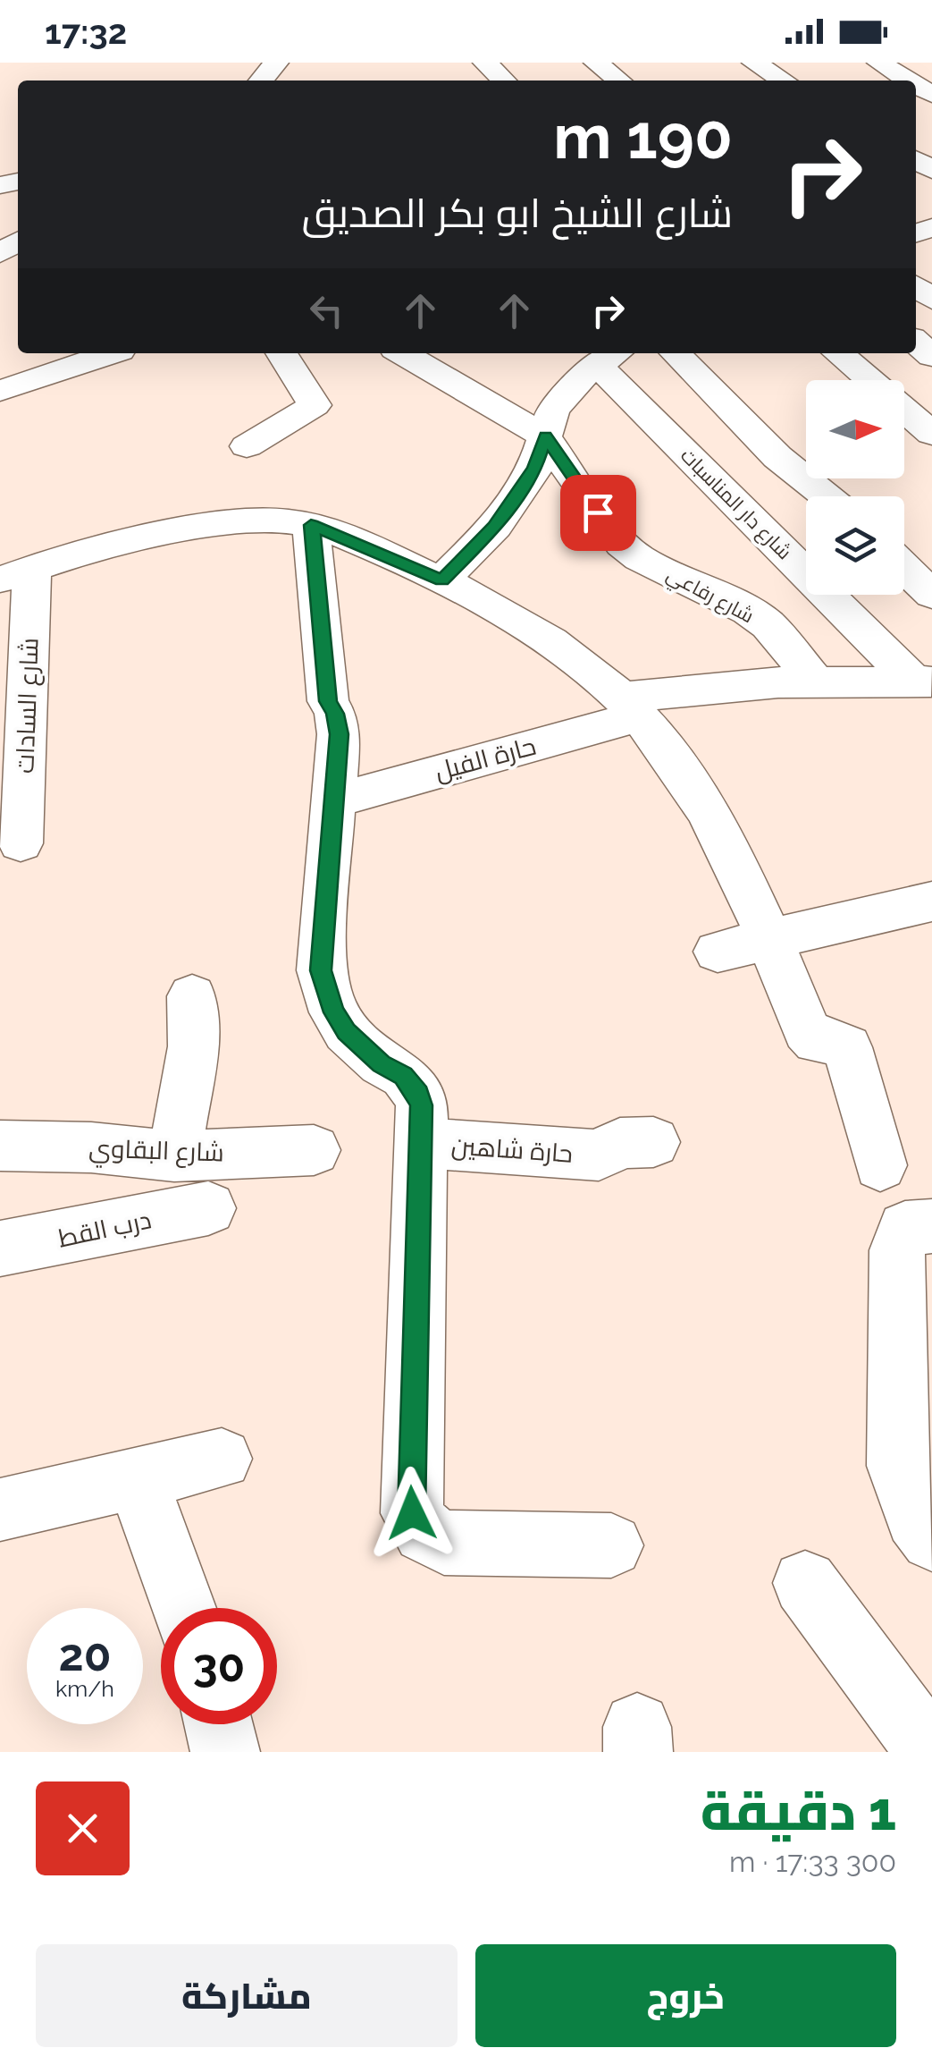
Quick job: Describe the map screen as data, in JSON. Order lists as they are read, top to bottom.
{
  "streets": {
    "street": [
      "شارع دار المناسبات",
      "شارع رفاعي",
      "شارع السادات",
      "حارة الفيل",
      "حارة شاهين",
      "شارع البقاوي",
      "درب القط"
    ]
  },
  "crossings": [
    ["شارع دار المناسبات", "حارة الفيل"],
    ["شارع رفاعي", "حارة الفيل"]
  ],
  "north": "right",
  "page": {
    "status": "17:32",
    "turn": ["190 m", "شارع الشيخ ابو بكر الصديق"],
    "speed": "20 km/h",
    "limit": "30",
    "heading": ["1 دقيقة", "300 m · 17:33"],
    "buttons": ["خروج", "مشاركة"]
  }
}
